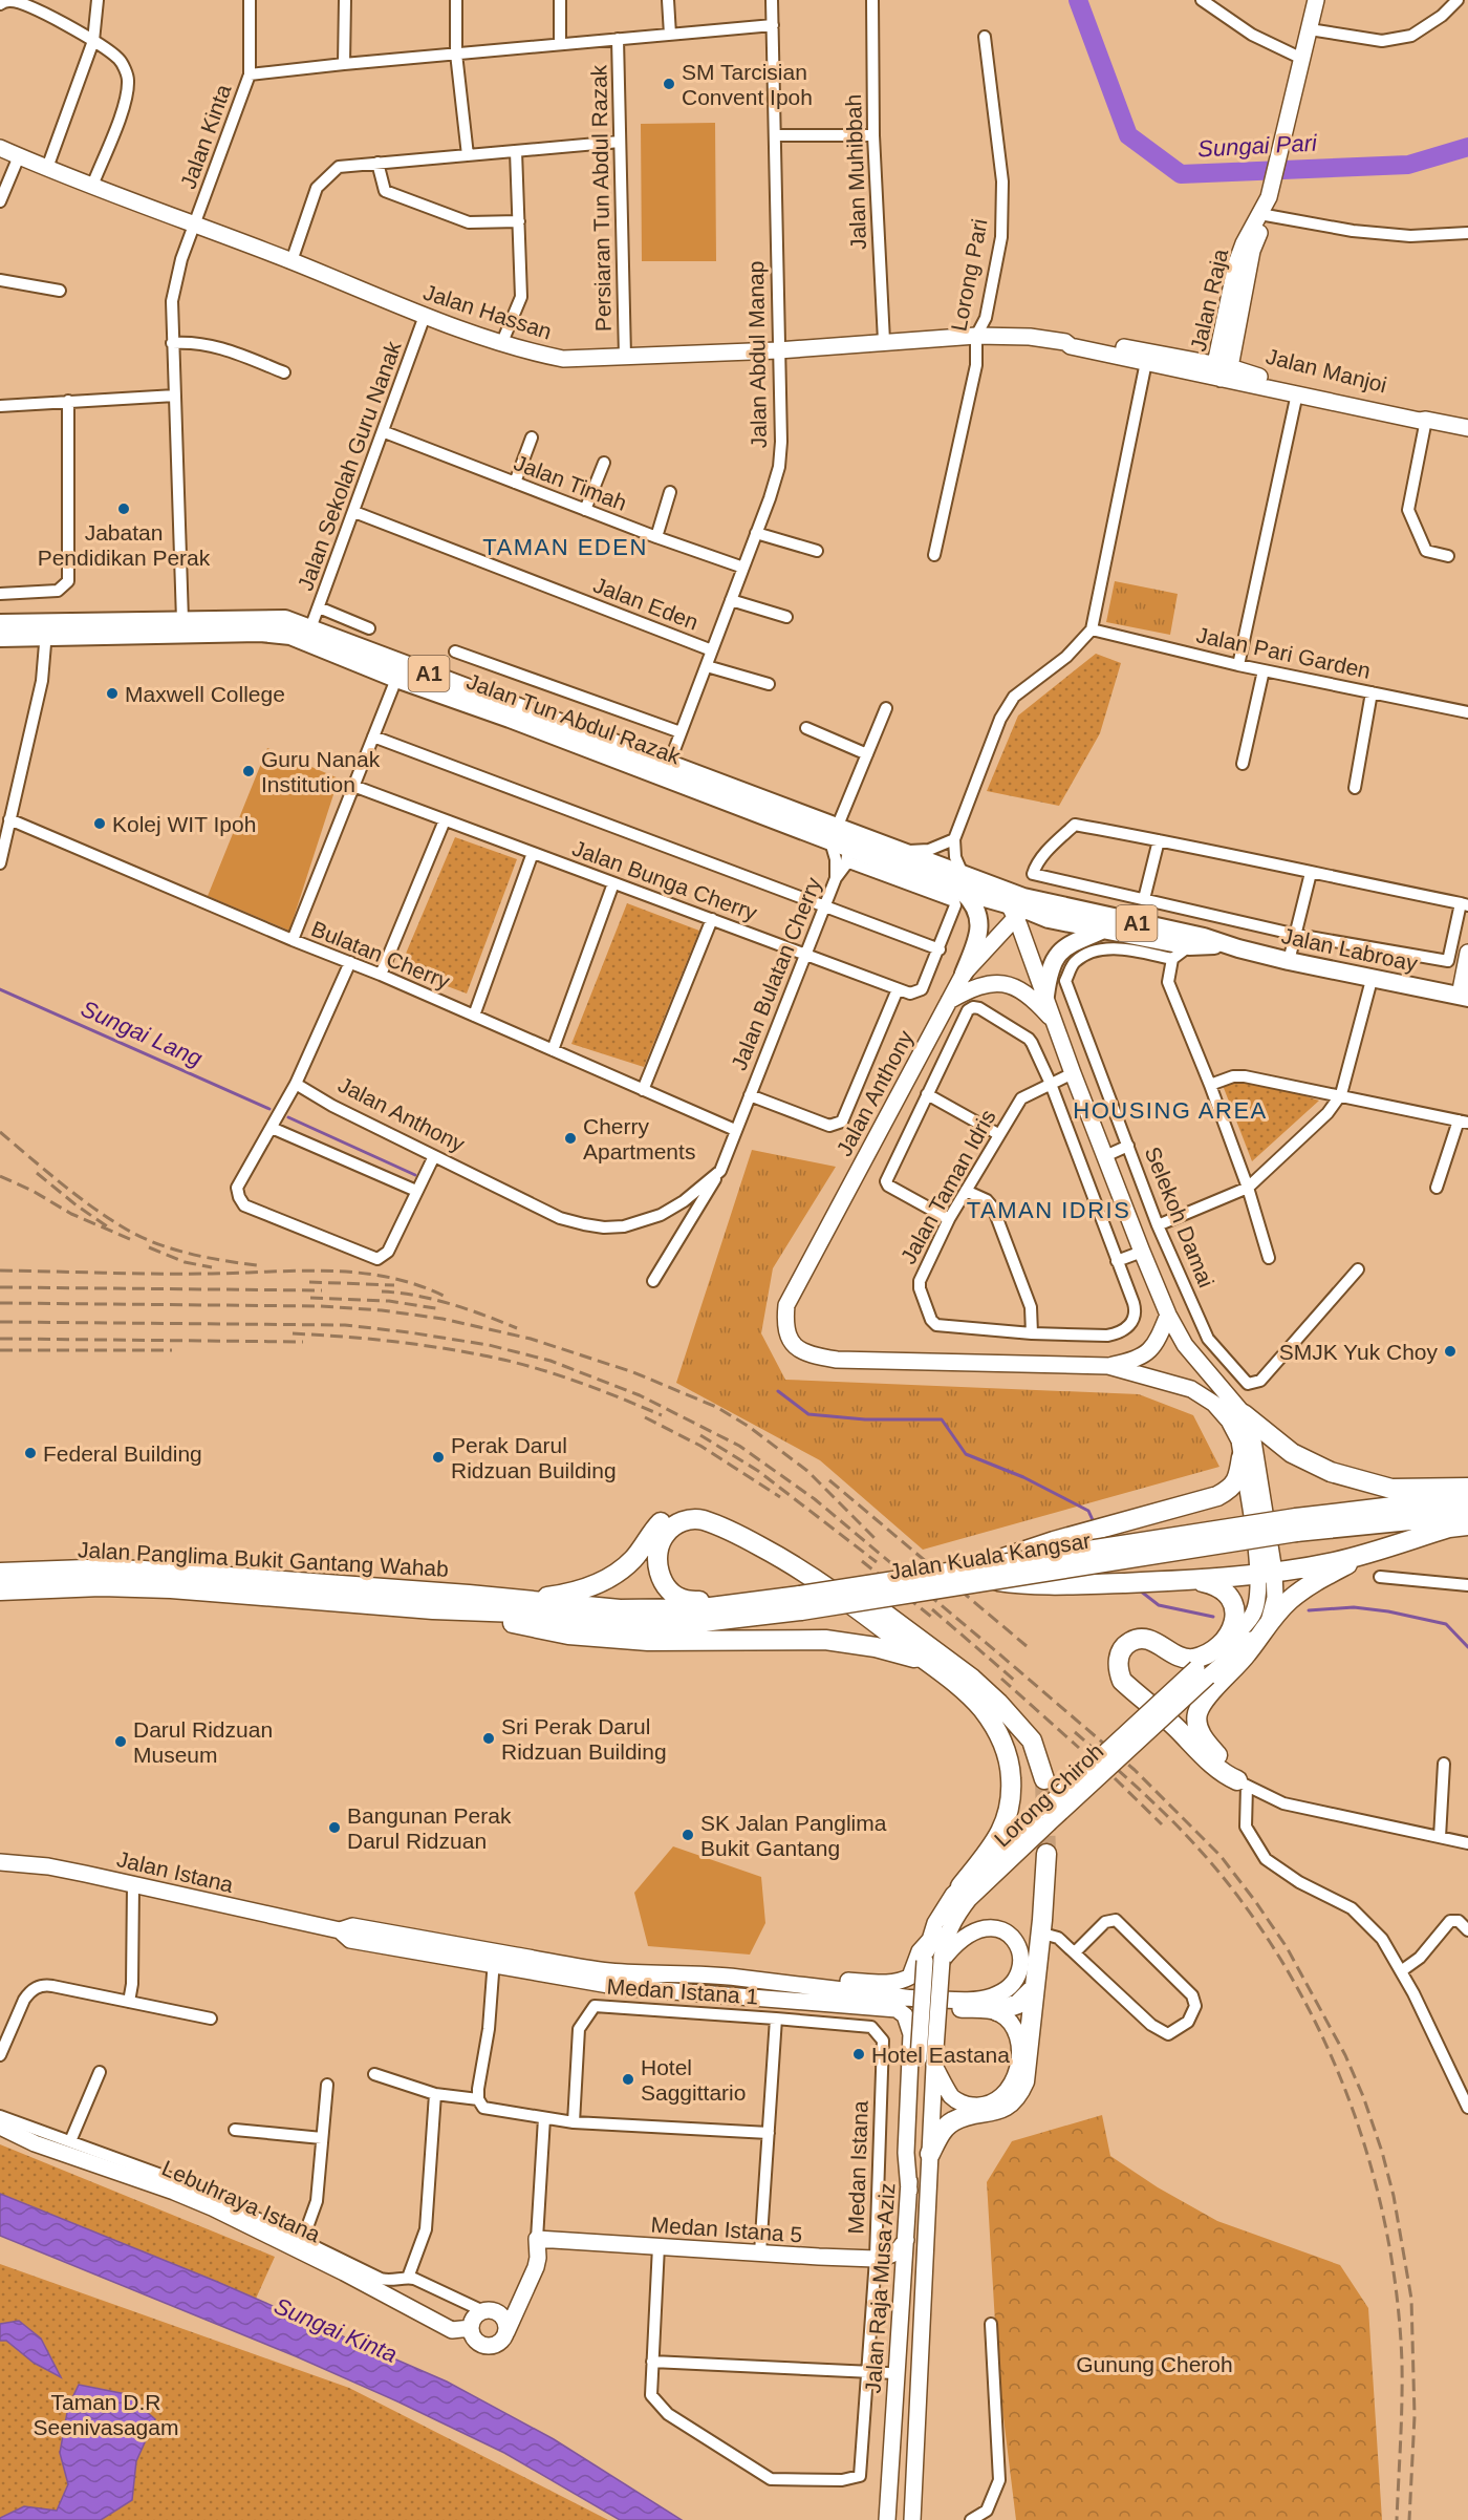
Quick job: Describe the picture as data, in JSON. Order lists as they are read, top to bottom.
{
  "streets": {
    "highway": ["Jalan Kuala Kangsar", "Jalan Panglima Bukit Gantang Wahab"],
    "main road": [
      "Jalan Raja",
      "Jalan Hassan",
      "Jalan Manjoi",
      "A1",
      "Jalan Tun Abdul Razak",
      "Jalan Labroay",
      "Jalan Anthony",
      "Lorong Chiroh",
      "Jalan Istana",
      "Lebuhraya Istana",
      "Medan Istana 5",
      "Jalan Raja Musa Aziz"
    ],
    "street": [
      "Jalan Kinta",
      "Jalan Muhibbah",
      "Persiaran Tun Abdul Razak",
      "Lorong Pari",
      "Jalan Abdul Manap",
      "Jalan Sekolah Guru Nanak",
      "Jalan Timah",
      "Jalan Eden",
      "Jalan Pari Garden",
      "Jalan Bunga Cherry",
      "Bulatan Cherry",
      "Jalan Bulatan Cherry",
      "Jalan Taman Idris",
      "Selekoh Damai",
      "Medan Istana 1",
      "Medan Istana"
    ]
  },
  "crossings": [
    ["Jalan Kinta", "Persiaran Tun Abdul Razak"],
    ["Jalan Kinta", "Jalan Hassan"],
    ["Jalan Kinta", "Jalan Abdul Manap"],
    ["Jalan Kinta", "Jalan Tun Abdul Razak"],
    ["Jalan Muhibbah", "Jalan Hassan"],
    ["Persiaran Tun Abdul Razak", "Jalan Hassan"],
    ["Lorong Pari", "Jalan Hassan"],
    ["Jalan Raja", "Jalan Hassan"],
    ["Jalan Raja", "Jalan Manjoi"],
    ["Jalan Hassan", "Jalan Abdul Manap"],
    ["Jalan Hassan", "Jalan Manjoi"],
    ["Jalan Hassan", "Jalan Sekolah Guru Nanak"],
    ["Jalan Abdul Manap", "Jalan Timah"],
    ["Jalan Abdul Manap", "Jalan Eden"],
    ["Jalan Abdul Manap", "Jalan Tun Abdul Razak"],
    ["Jalan Sekolah Guru Nanak", "Jalan Timah"],
    ["Jalan Sekolah Guru Nanak", "Jalan Eden"],
    ["Jalan Sekolah Guru Nanak", "Jalan Tun Abdul Razak"],
    ["Jalan Tun Abdul Razak", "Jalan Labroay"],
    ["Jalan Tun Abdul Razak", "Jalan Bulatan Cherry"],
    ["Jalan Tun Abdul Razak", "Jalan Anthony"],
    ["Jalan Bunga Cherry", "Jalan Bulatan Cherry"],
    ["Bulatan Cherry", "Jalan Bulatan Cherry"],
    ["Jalan Kuala Kangsar", "Jalan Panglima Bukit Gantang Wahab"],
    ["Medan Istana 1", "Medan Istana"],
    ["Medan Istana", "Medan Istana 5"]
  ],
  "districts": ["TAMAN EDEN", "HOUSING AREA", "TAMAN IDRIS"],
  "water": ["Sungai Pari", "Sungai Lang", "Sungai Kinta"],
  "parks": ["Gunung Cheroh", "Taman D.R Seenivasagam"],
  "places": [
    "SM Tarcisian Convent Ipoh",
    "Jabatan Pendidikan Perak",
    "Maxwell College",
    "Guru Nanak Institution",
    "Kolej WIT Ipoh",
    "Cherry Apartments",
    "SMJK Yuk Choy",
    "Federal Building",
    "Perak Darul Ridzuan Building",
    "Sri Perak Darul Ridzuan Building",
    "Darul Ridzuan Museum",
    "Bangunan Perak Darul Ridzuan",
    "SK Jalan Panglima Bukit Gantang",
    "Hotel Eastana",
    "Hotel Saggittario"
  ]
}
